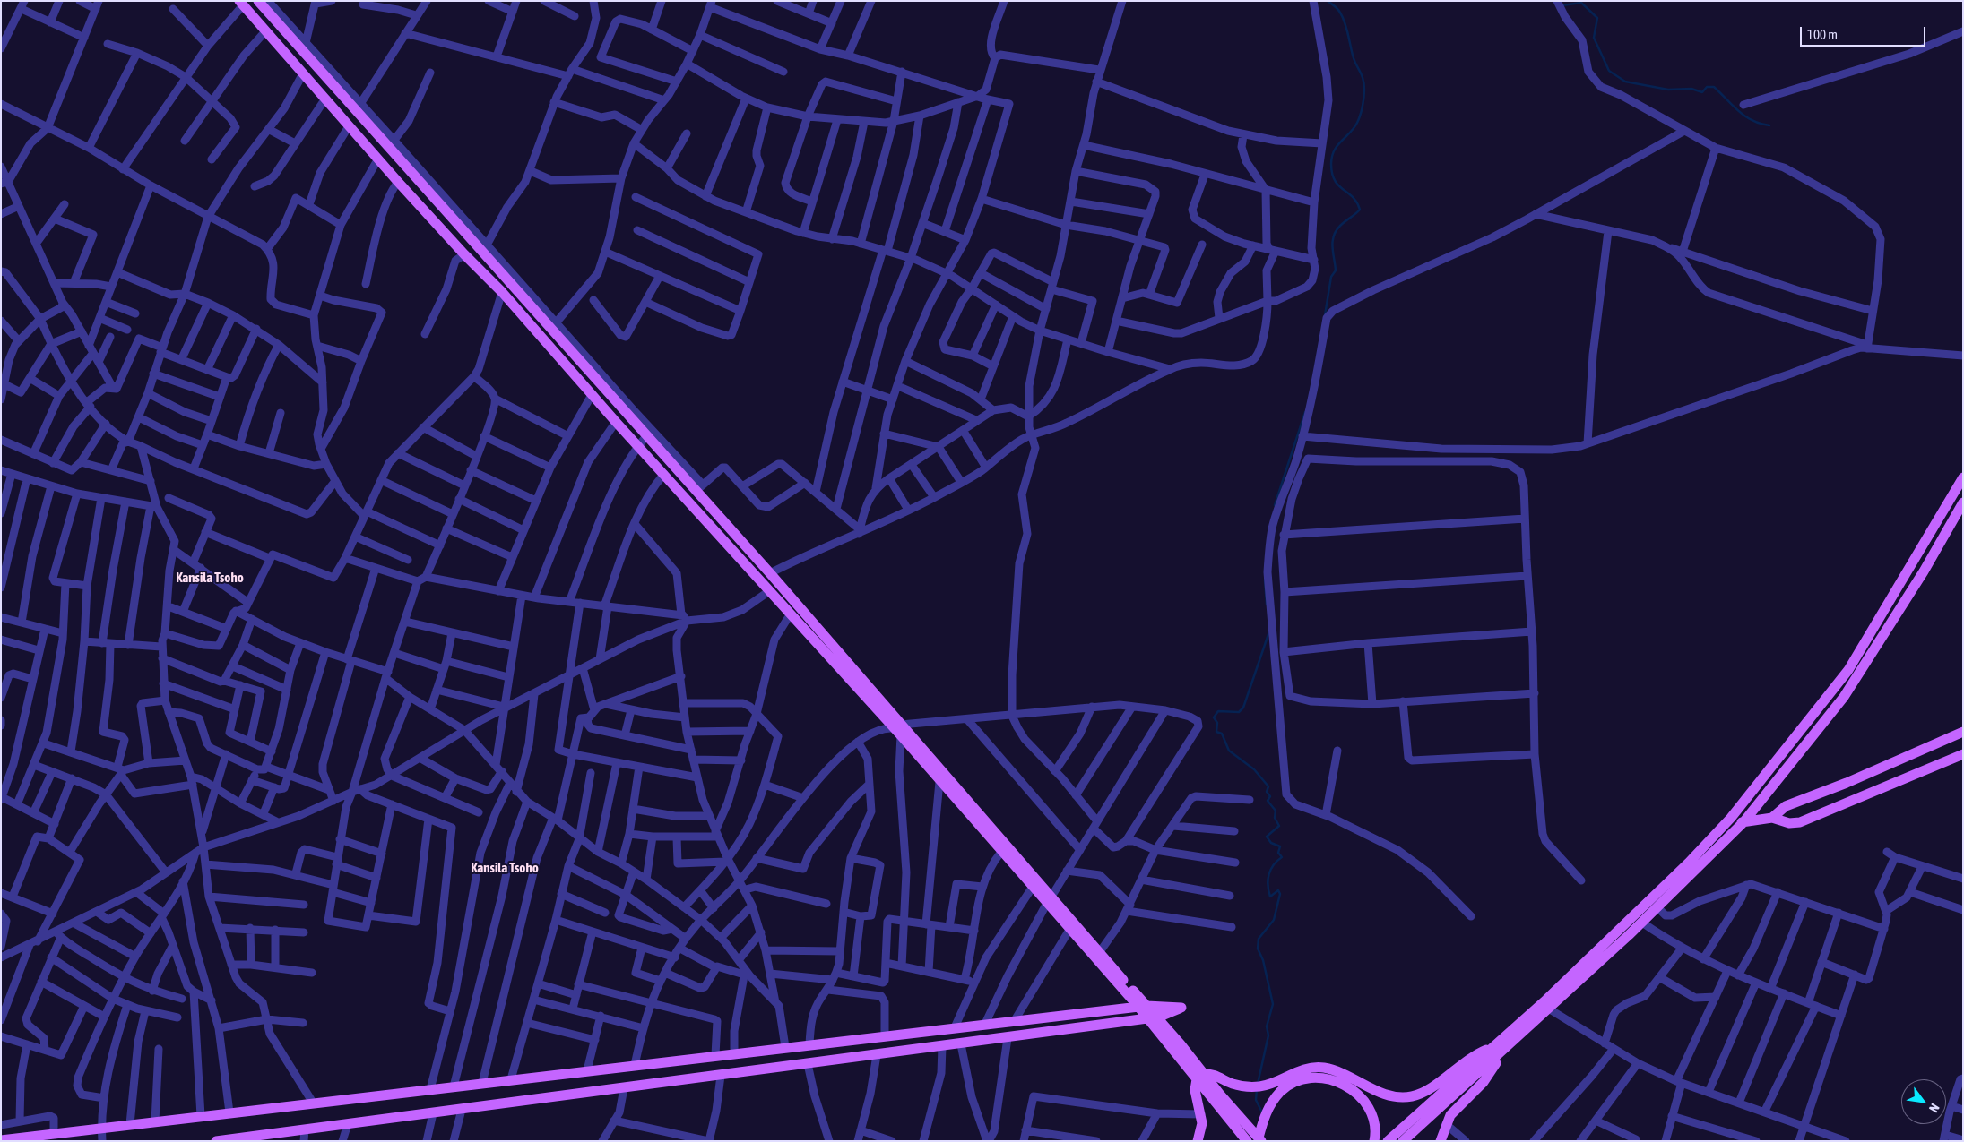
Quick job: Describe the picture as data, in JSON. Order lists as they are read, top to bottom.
{
  "districts": ["Kansila Tsoho", "Kansila Tsoho"],
  "scale_bar": "100 m",
  "north": "bottom right"
}
